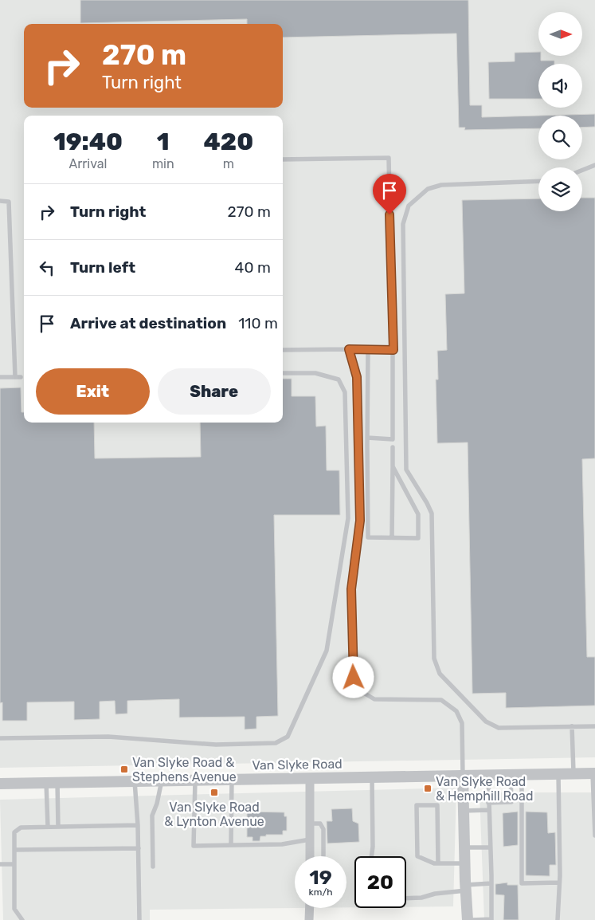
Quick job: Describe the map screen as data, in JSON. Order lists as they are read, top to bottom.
{
  "streets": {
    "street": ["Van Slyke Road"]
  },
  "places": {
    "transit": ["Van Slyke Road & Stephens Avenue", "Van Slyke Road & Hemphill Road", "Van Slyke Road & Lynton Avenue"]
  },
  "north": "right",
  "page": {
    "turn": ["270 m", "Turn right"],
    "eta": [
      "19:40",
      "Arrival",
      "1",
      "min",
      "420",
      "m"
    ],
    "list": [
      {
        "name": "Turn right",
        "value": "270 m"
      },
      {
        "name": "Turn left",
        "value": "40 m"
      },
      {
        "name": "Arrive at destination",
        "value": "110 m"
      }
    ],
    "buttons": ["Exit", "Share"],
    "speed": "19 km/h",
    "limit": "20"
  }
}
